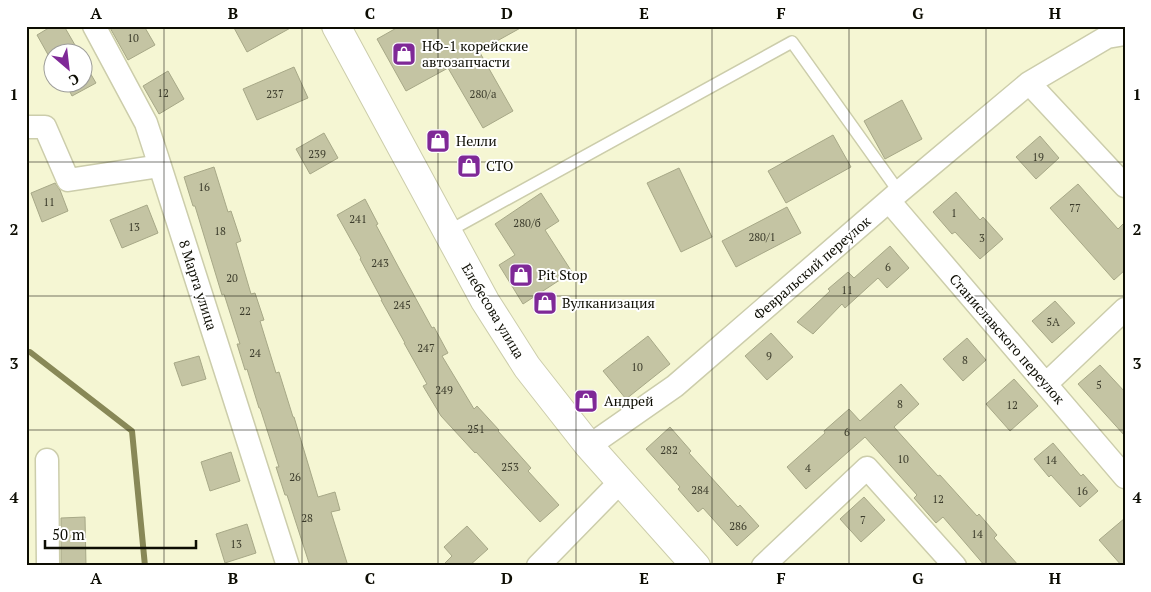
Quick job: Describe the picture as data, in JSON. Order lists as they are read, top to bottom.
{
  "streets": {
    "main road": ["Елебесова улица"],
    "street": ["Февральский переулок", "8 Марта улица", "Станиславского переулок"]
  },
  "crossings": [
    ["Февральский переулок", "Елебесова улица"],
    ["Февральский переулок", "Станиславского переулок"]
  ],
  "places": {
    "shop": [
      "НФ-1 корейские автозапчасти",
      "Нелли",
      "СТО",
      "Pit Stop",
      "Вулканизация",
      "Андрей"
    ]
  },
  "house_numbers": [
    "10",
    "12",
    "237",
    "280/а",
    "239",
    "19",
    "16",
    "11",
    "77",
    "1",
    "241",
    "280/б",
    "13",
    "18",
    "280/1",
    "3",
    "243",
    "6",
    "20",
    "11",
    "245",
    "22",
    "5А",
    "247",
    "24",
    "9",
    "8",
    "10",
    "5",
    "249",
    "8",
    "12",
    "251",
    "6",
    "282",
    "10",
    "14",
    "253",
    "4",
    "26",
    "284",
    "16",
    "12",
    "28",
    "7",
    "286",
    "14",
    "13"
  ],
  "scale_bar": "50 m",
  "north": "bottom right",
  "grid": {
    "columns": [
      "A",
      "B",
      "C",
      "D",
      "E",
      "F",
      "G",
      "H"
    ],
    "rows": [
      "1",
      "2",
      "3",
      "4"
    ]
  }
}
